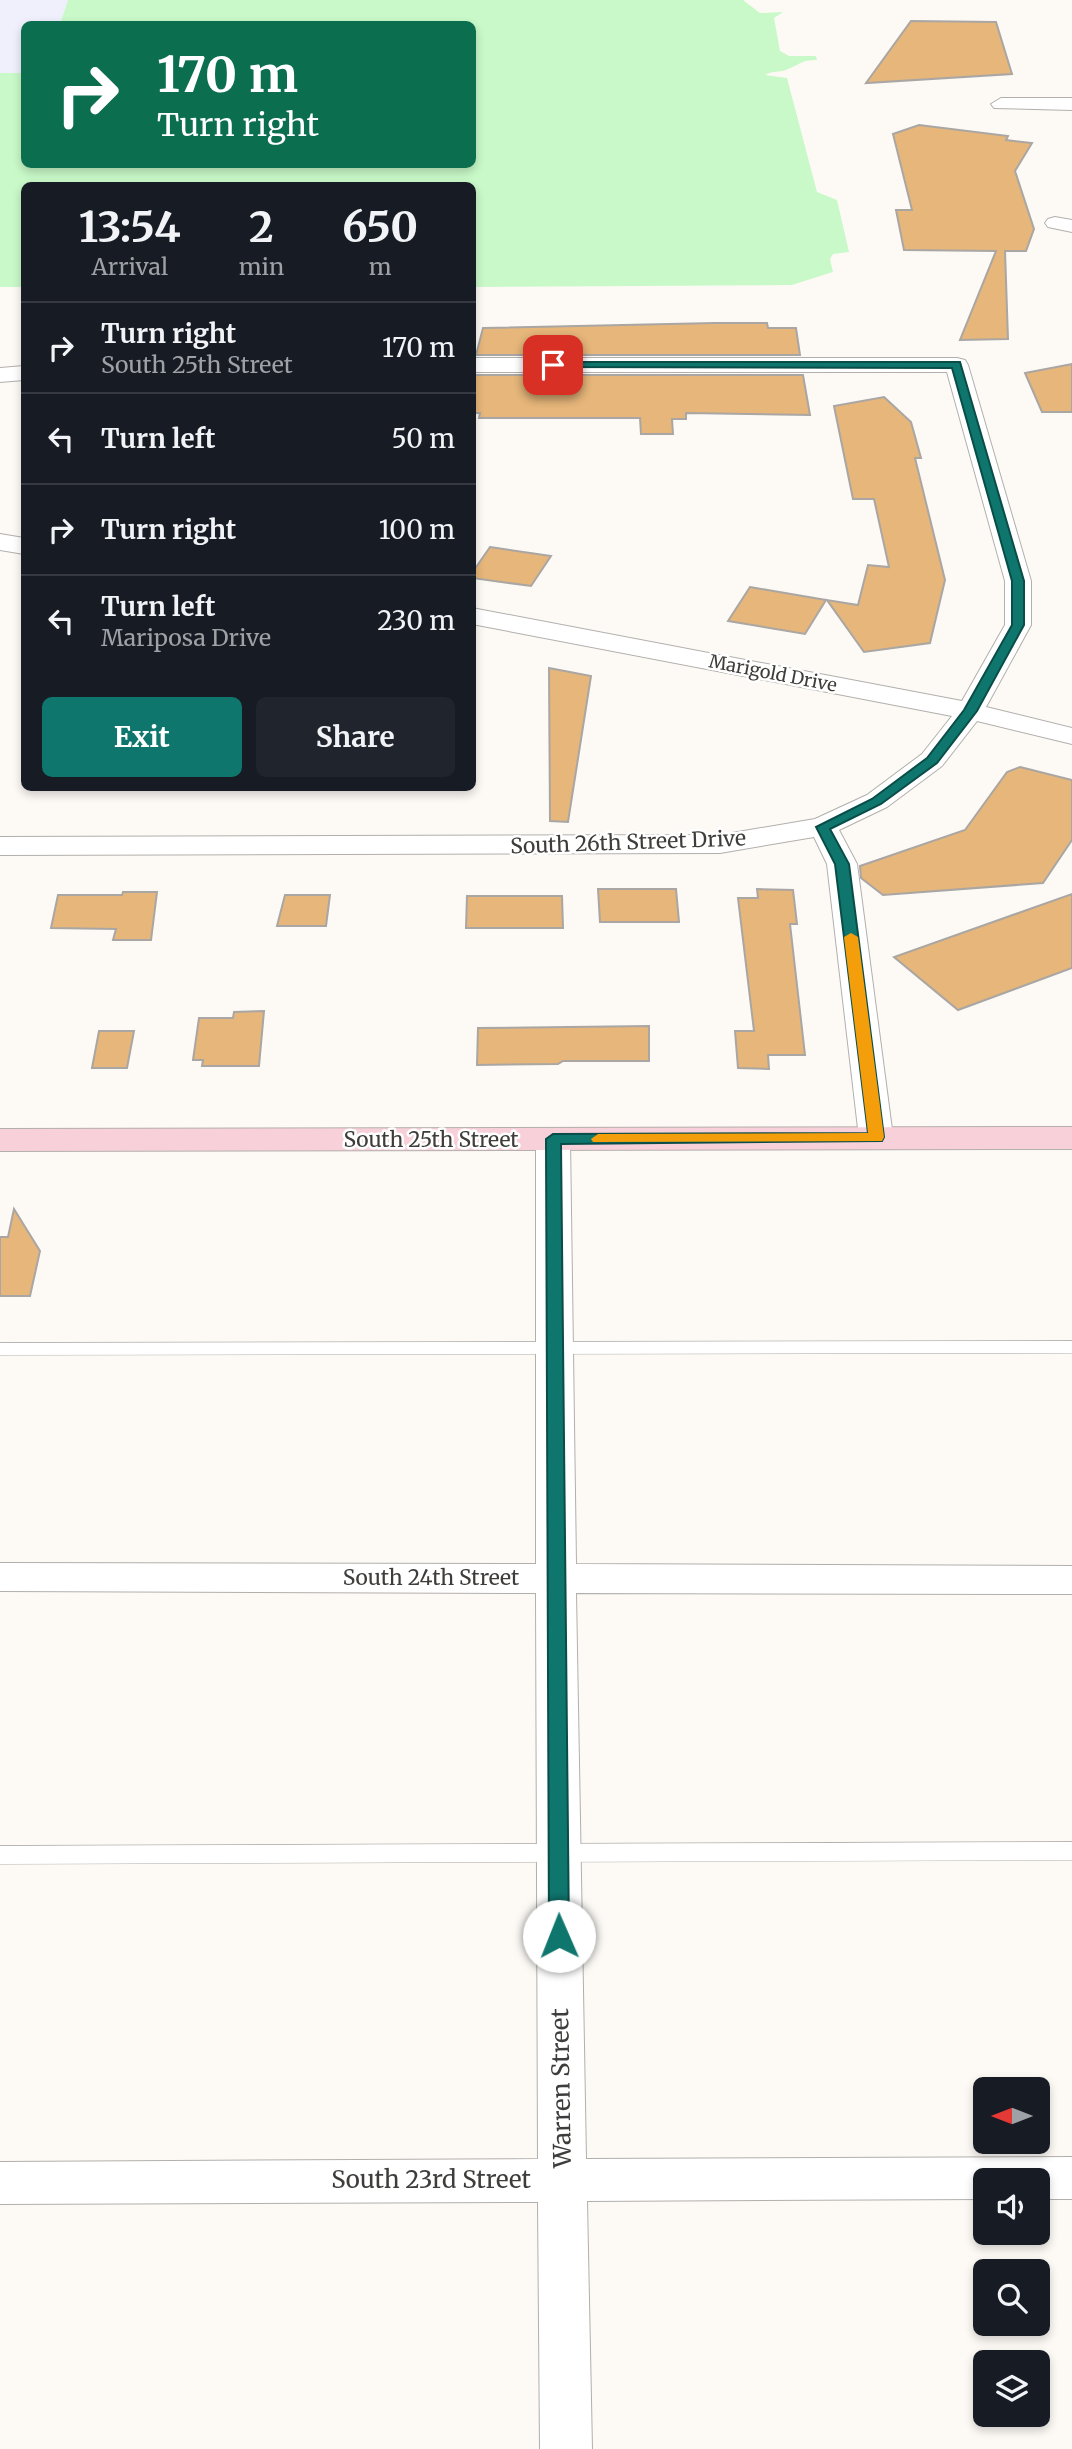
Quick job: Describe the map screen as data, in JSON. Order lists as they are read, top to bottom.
{
  "streets": {
    "main road": ["South 25th Street"],
    "street": [
      "Marigold Drive",
      "South 26th Street Drive",
      "South 24th Street",
      "Warren Street",
      "South 23rd Street"
    ]
  },
  "crossings": [
    ["Marigold Drive", "South 26th Street Drive"],
    ["South 25th Street", "Warren Street"],
    ["South 24th Street", "Warren Street"],
    ["Warren Street", "South 23rd Street"]
  ],
  "north": "left",
  "page": {
    "turn": ["170 m", "Turn right"],
    "eta": [
      "13:54",
      "Arrival",
      "2",
      "min",
      "650",
      "m"
    ],
    "list": [
      {
        "name": "Turn right",
        "note": "South 25th Street",
        "value": "170 m"
      },
      {
        "name": "Turn left",
        "value": "50 m"
      },
      {
        "name": "Turn right",
        "value": "100 m"
      },
      {
        "name": "Turn left",
        "note": "Mariposa Drive",
        "value": "230 m"
      }
    ],
    "buttons": ["Exit", "Share"]
  }
}
